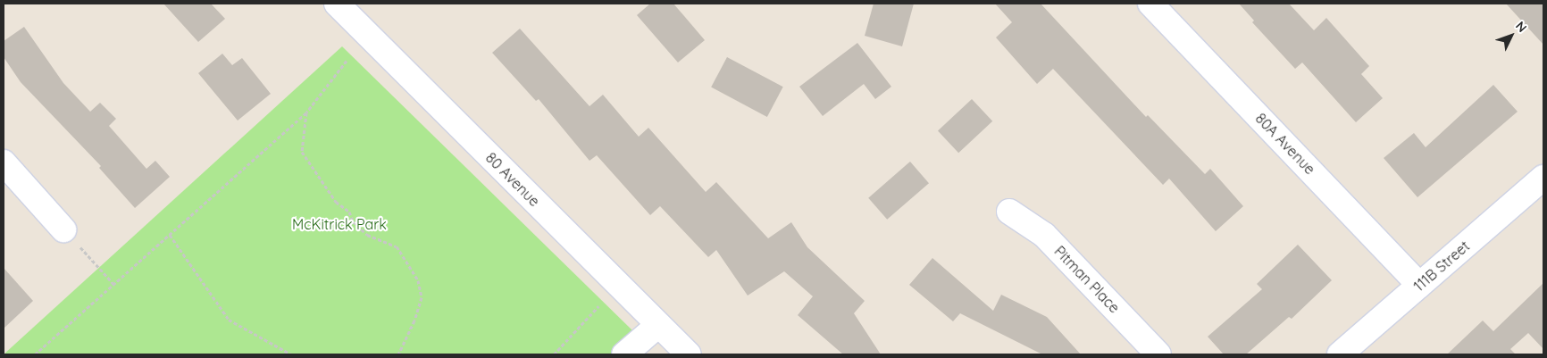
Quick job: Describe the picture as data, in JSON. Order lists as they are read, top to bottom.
{
  "streets": {
    "street": [
      "80A Avenue",
      "80 Avenue",
      "111B Street",
      "Pitman Place"
    ]
  },
  "crossings": [
    ["80A Avenue", "111B Street"]
  ],
  "parks": ["McKitrick Park"],
  "north": "top right"
}
